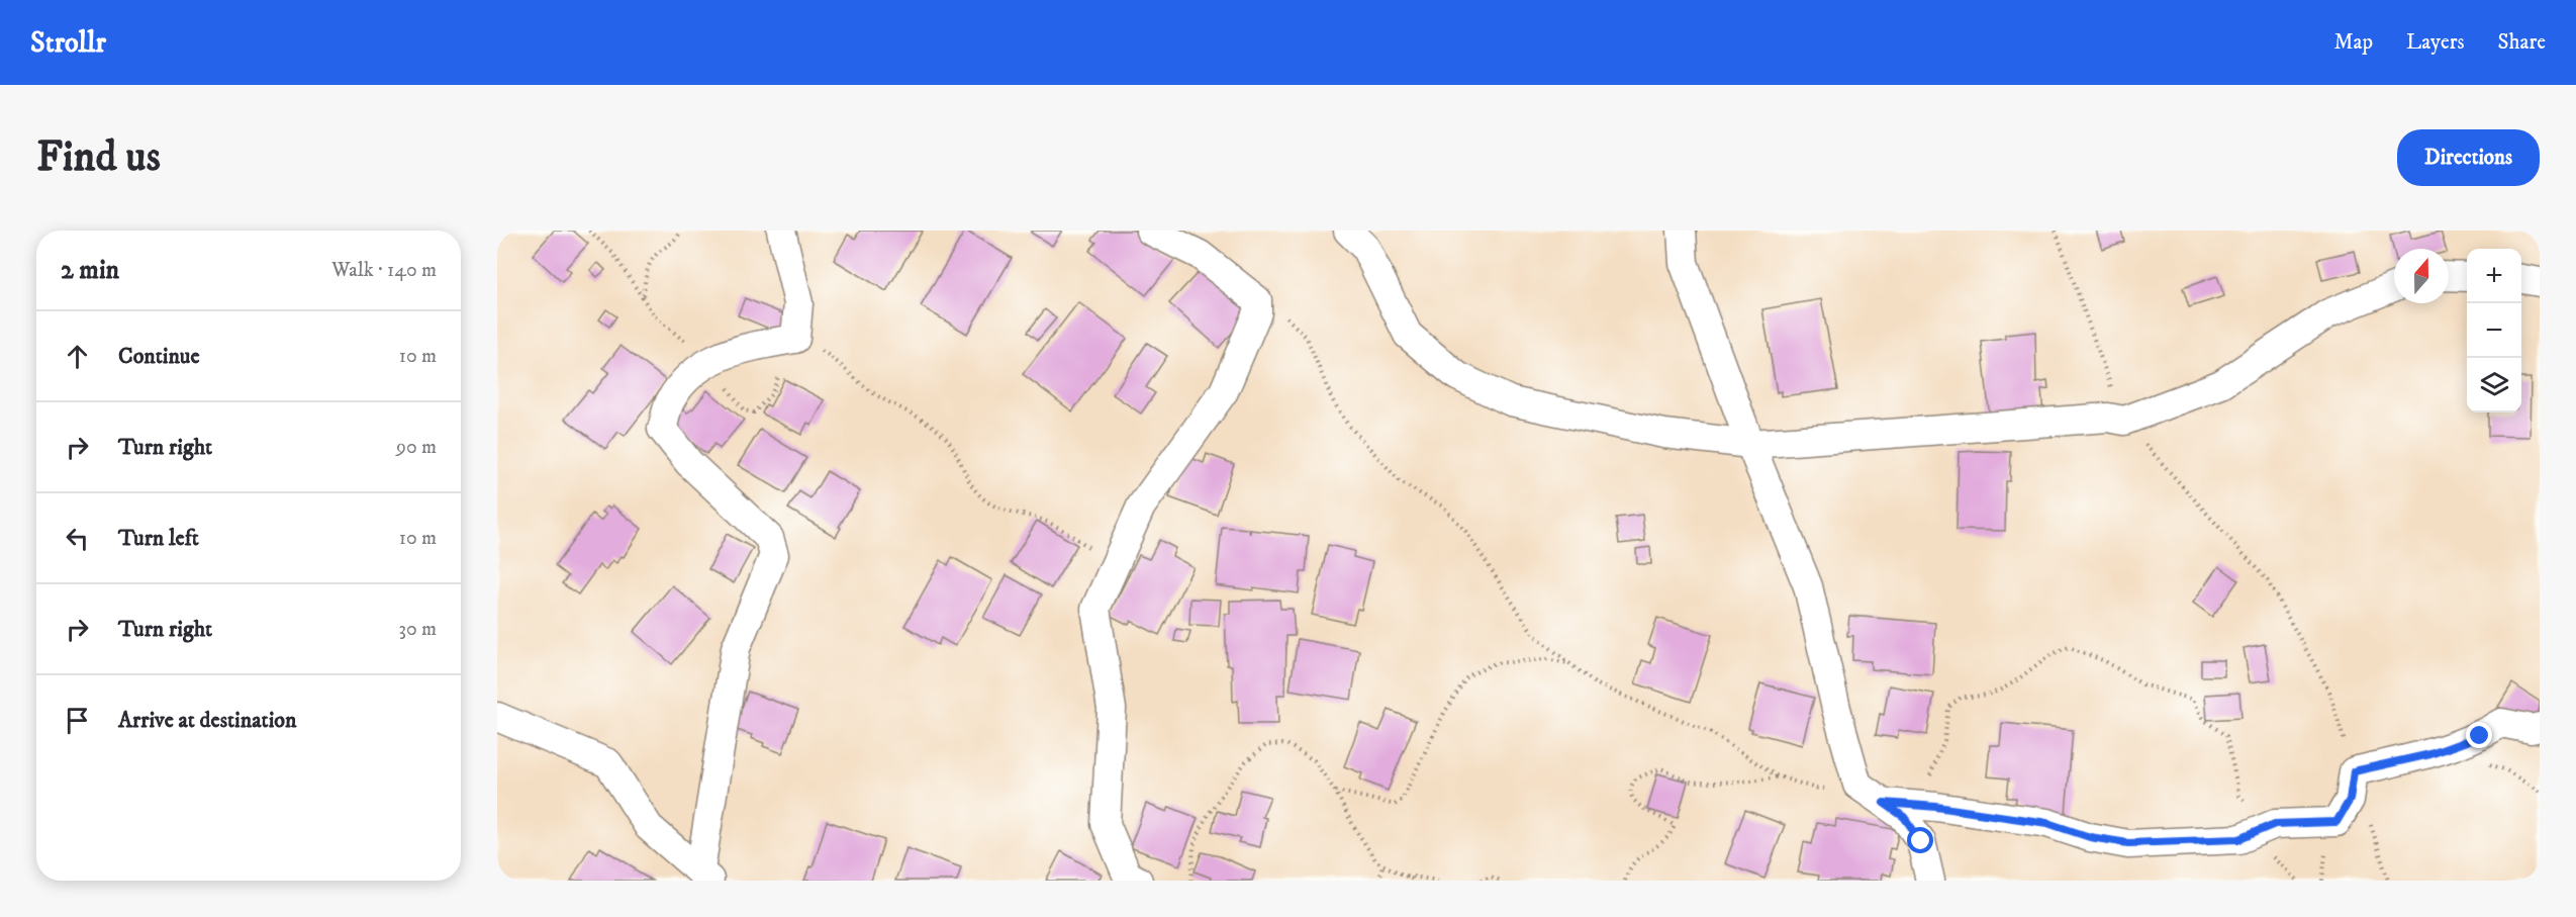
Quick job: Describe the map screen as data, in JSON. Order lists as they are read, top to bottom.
{
  "north": "top",
  "page": {
    "header": "Strollr",
    "nav": ["Map", "Layers", "Share"],
    "buttons": "Directions",
    "title": "Find us",
    "heading": ["2 min", "Walk · 140 m"],
    "map_buttons": ["+", "−"],
    "list": [
      ["Continue", "10 m"],
      ["Turn right", "90 m"],
      ["Turn left", "10 m"],
      ["Turn right", "30 m"],
      "Arrive at destination"
    ]
  }
}
